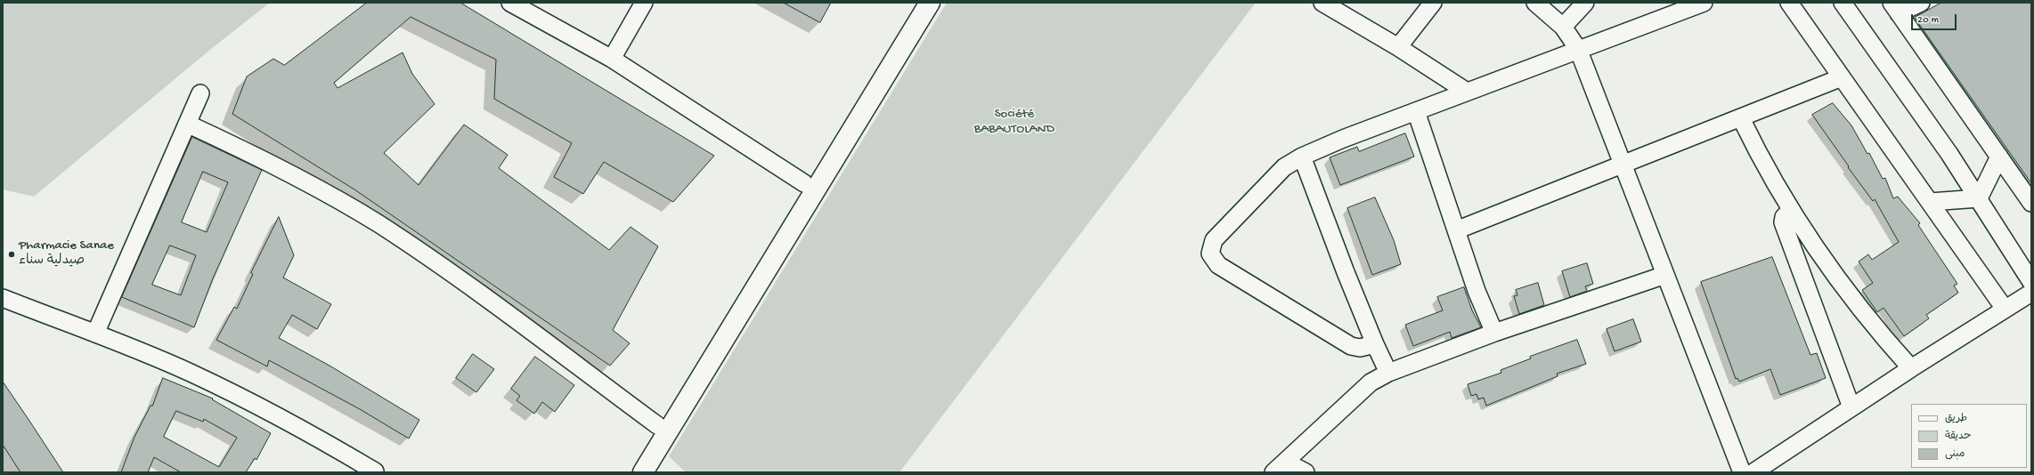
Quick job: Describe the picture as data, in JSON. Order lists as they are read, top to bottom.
{
  "parks": ["Société BABAUTOLAND"],
  "places": ["Pharmacie Sanae صيدلية سناء"],
  "legend": ["طريق", "حديقة", "مبنى"],
  "scale_bar": "20 m"
}
